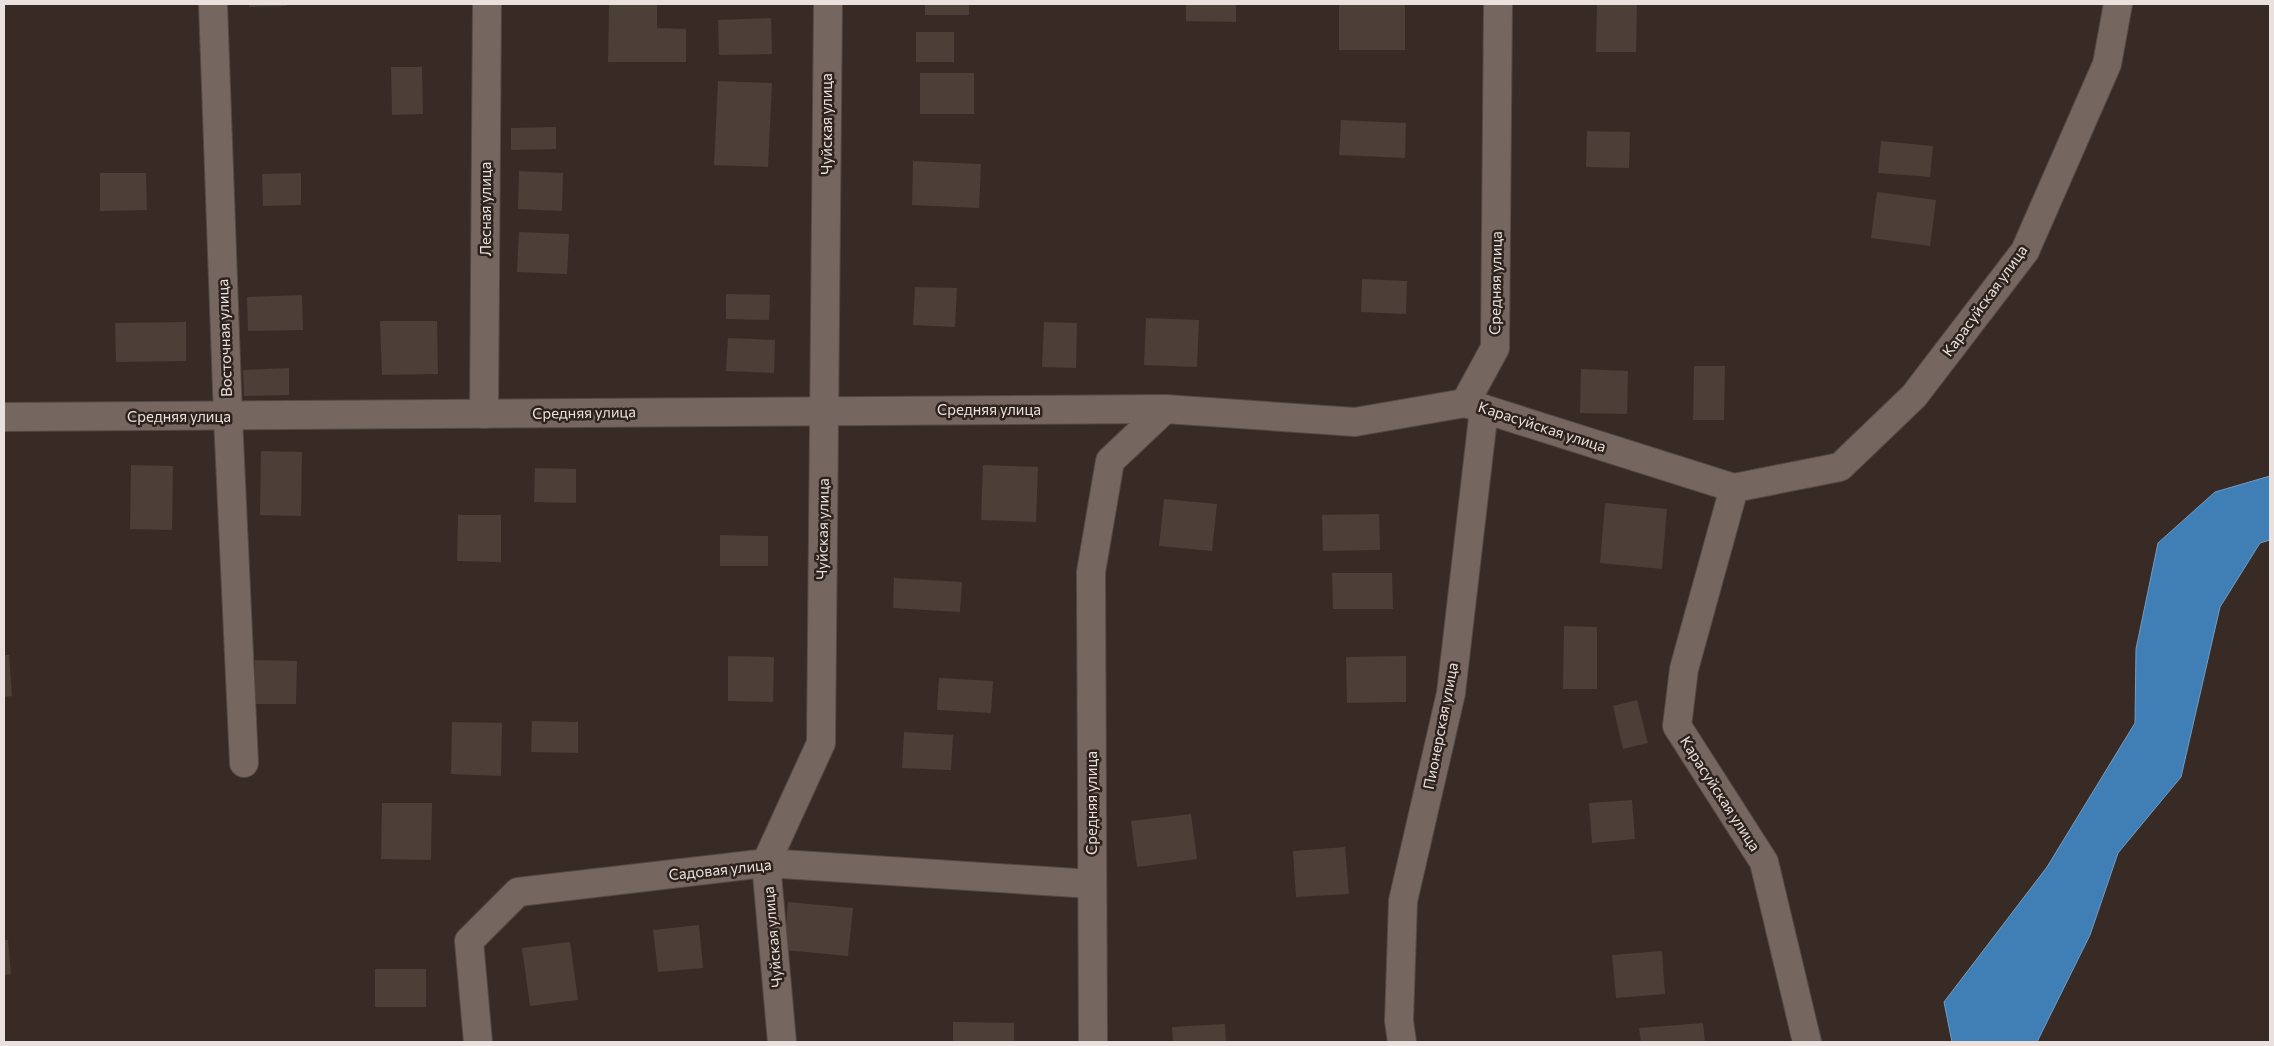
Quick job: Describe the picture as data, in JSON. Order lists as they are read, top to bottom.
{
  "streets": {
    "street": [
      "Чуйская улица",
      "Лесная улица",
      "Средняя улица",
      "Карасуйская улица",
      "Восточная улица",
      "Пионерская улица",
      "Садовая улица"
    ]
  },
  "crossings": [
    ["Чуйская улица", "Средняя улица"],
    ["Чуйская улица", "Садовая улица"],
    ["Лесная улица", "Средняя улица"],
    ["Средняя улица", "Карасуйская улица"],
    ["Средняя улица", "Восточная улица"],
    ["Средняя улица", "Пионерская улица"],
    ["Средняя улица", "Садовая улица"],
    ["Карасуйская улица", "Пионерская улица"]
  ]
}
